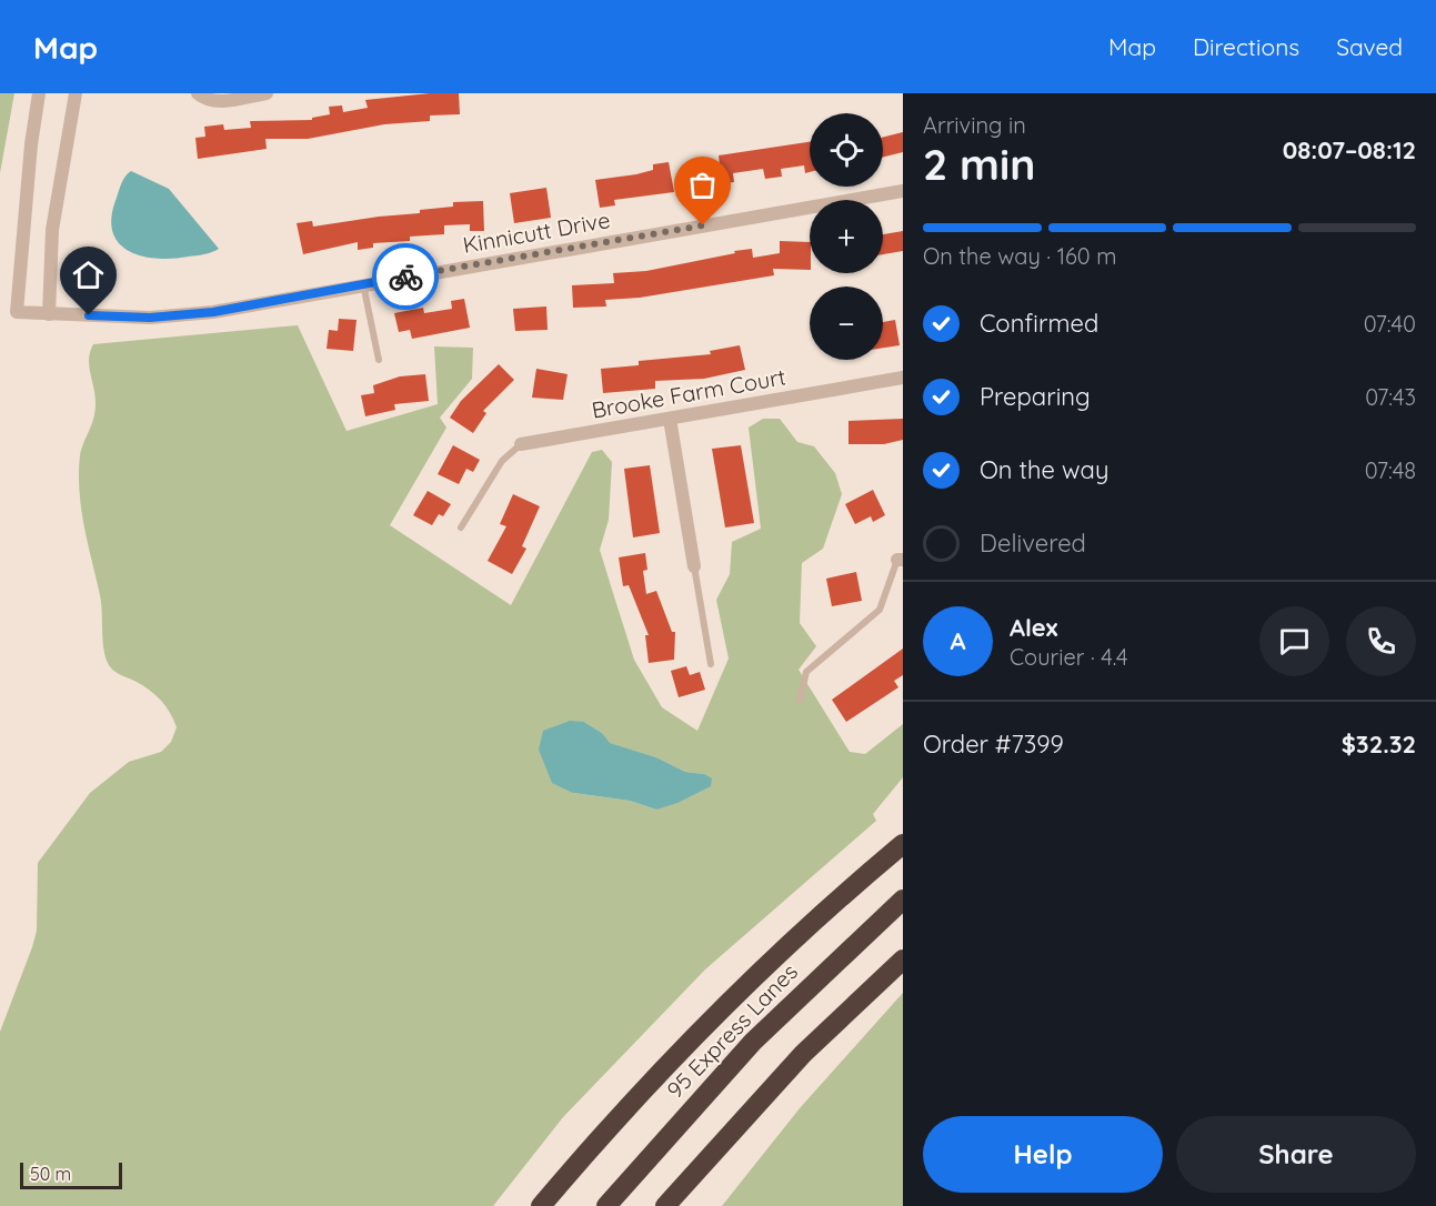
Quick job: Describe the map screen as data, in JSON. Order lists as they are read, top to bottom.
{
  "streets": {
    "highway": ["95 Express Lanes"],
    "street": ["Kinnicutt Drive", "Brooke Farm Court"]
  },
  "scale_bar": "50 m",
  "page": {
    "header": "Map",
    "nav": ["Map", "Directions", "Saved"],
    "heading": ["2 min", "Arriving in", "08:07–08:12"],
    "panel": [
      "Alex",
      "Courier · 4.4",
      "Order #7399",
      "$32.32"
    ],
    "map_buttons": ["+", "−"],
    "bar": "On the way · 160 m",
    "list": [
      ["Confirmed", "07:40"],
      ["Preparing", "07:43"],
      ["On the way", "07:48"],
      "Delivered"
    ],
    "round": "A",
    "buttons": ["Help", "Share"],
    "scale": "50 m"
  }
}
